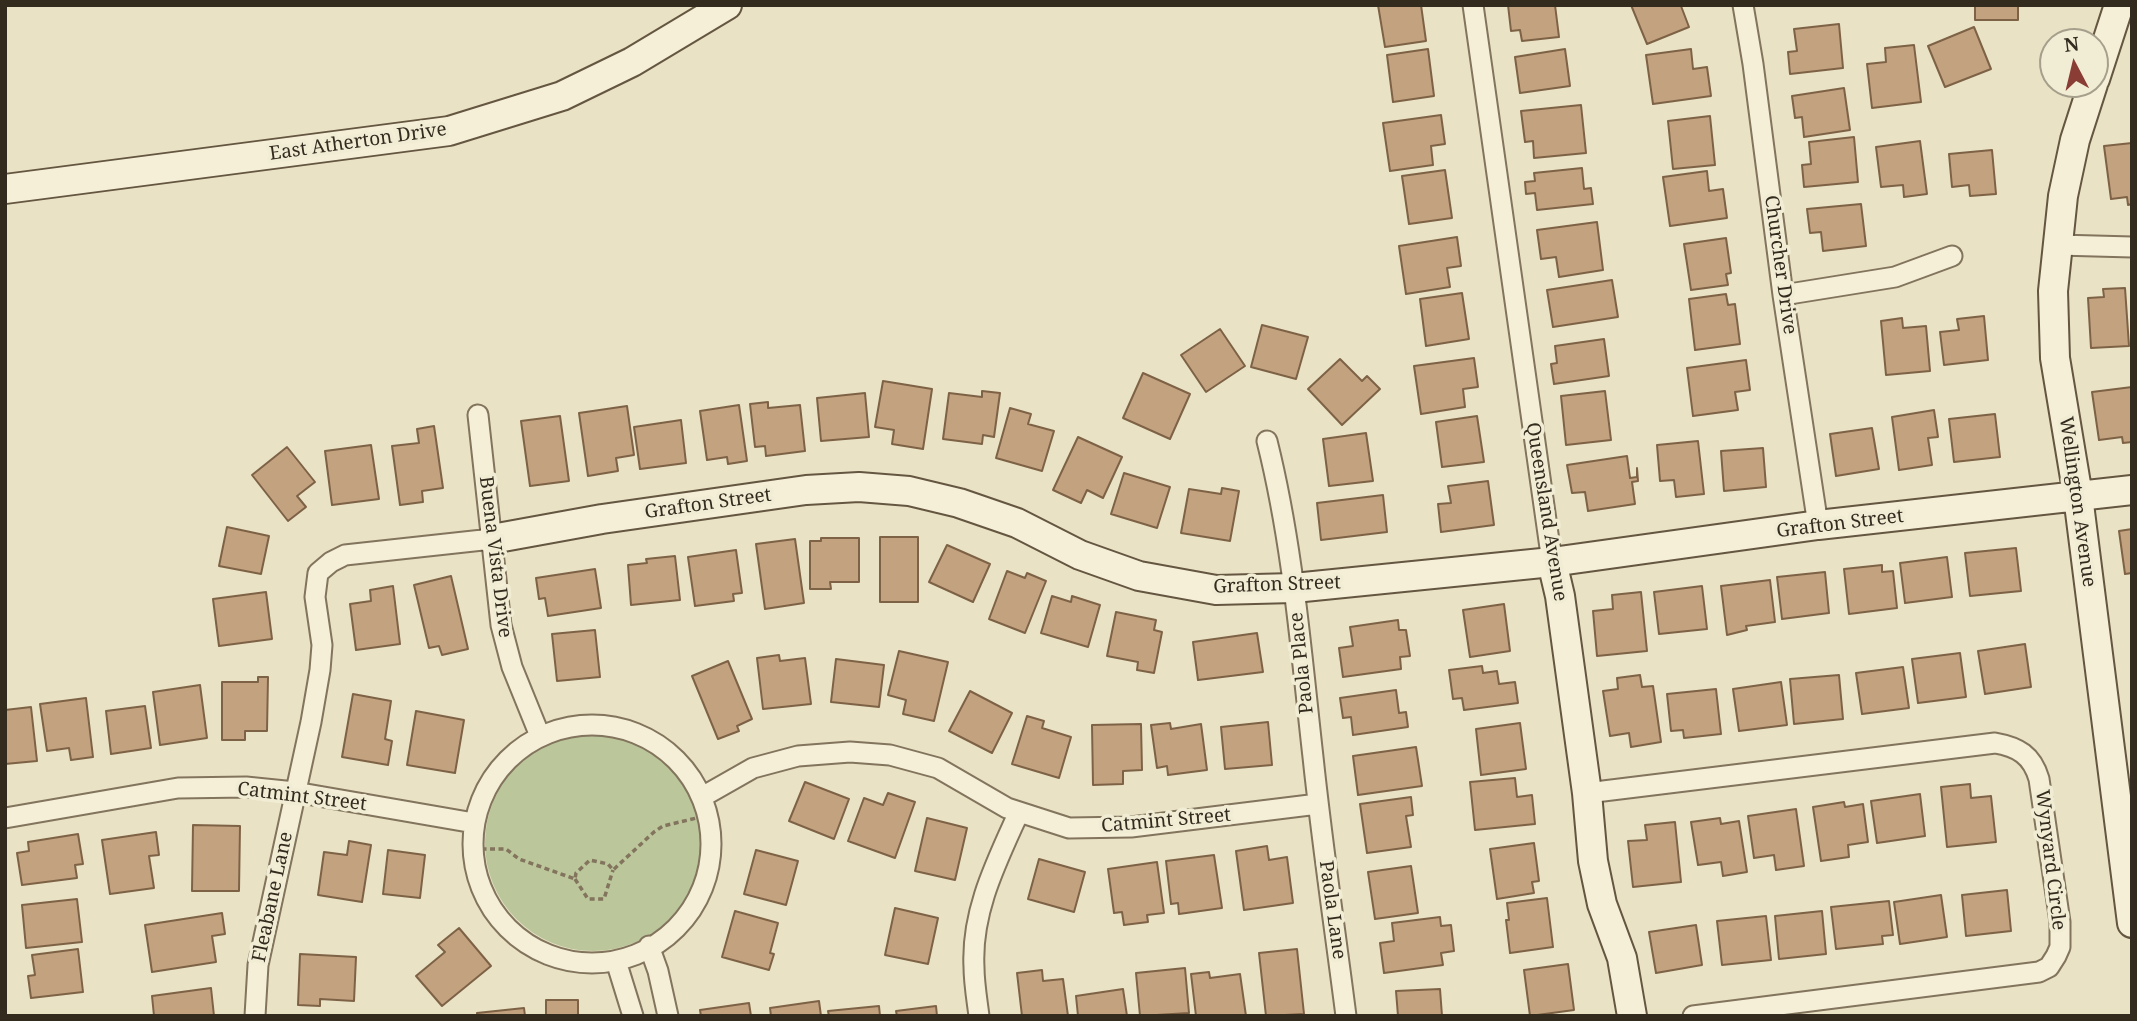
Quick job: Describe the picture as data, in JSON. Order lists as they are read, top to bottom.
{
  "streets": {
    "street": [
      "East Atherton Drive",
      "Churcher Drive",
      "Wellington Avenue",
      "Grafton Street",
      "Queensland Avenue",
      "Buena Vista Drive",
      "Paola Place",
      "Catmint Street",
      "Wynyard Circle",
      "Fleabane Lane",
      "Paola Lane"
    ]
  },
  "crossings": [
    ["Churcher Drive", "Grafton Street"],
    ["Wellington Avenue", "Grafton Street"],
    ["Grafton Street", "Queensland Avenue"],
    ["Grafton Street", "Buena Vista Drive"],
    ["Grafton Street", "Paola Place"],
    ["Grafton Street", "Fleabane Lane"],
    ["Queensland Avenue", "Wynyard Circle"],
    ["Paola Place", "Catmint Street"],
    ["Paola Place", "Paola Lane"],
    ["Catmint Street", "Fleabane Lane"],
    ["Catmint Street", "Paola Lane"]
  ],
  "north": "top"
}
